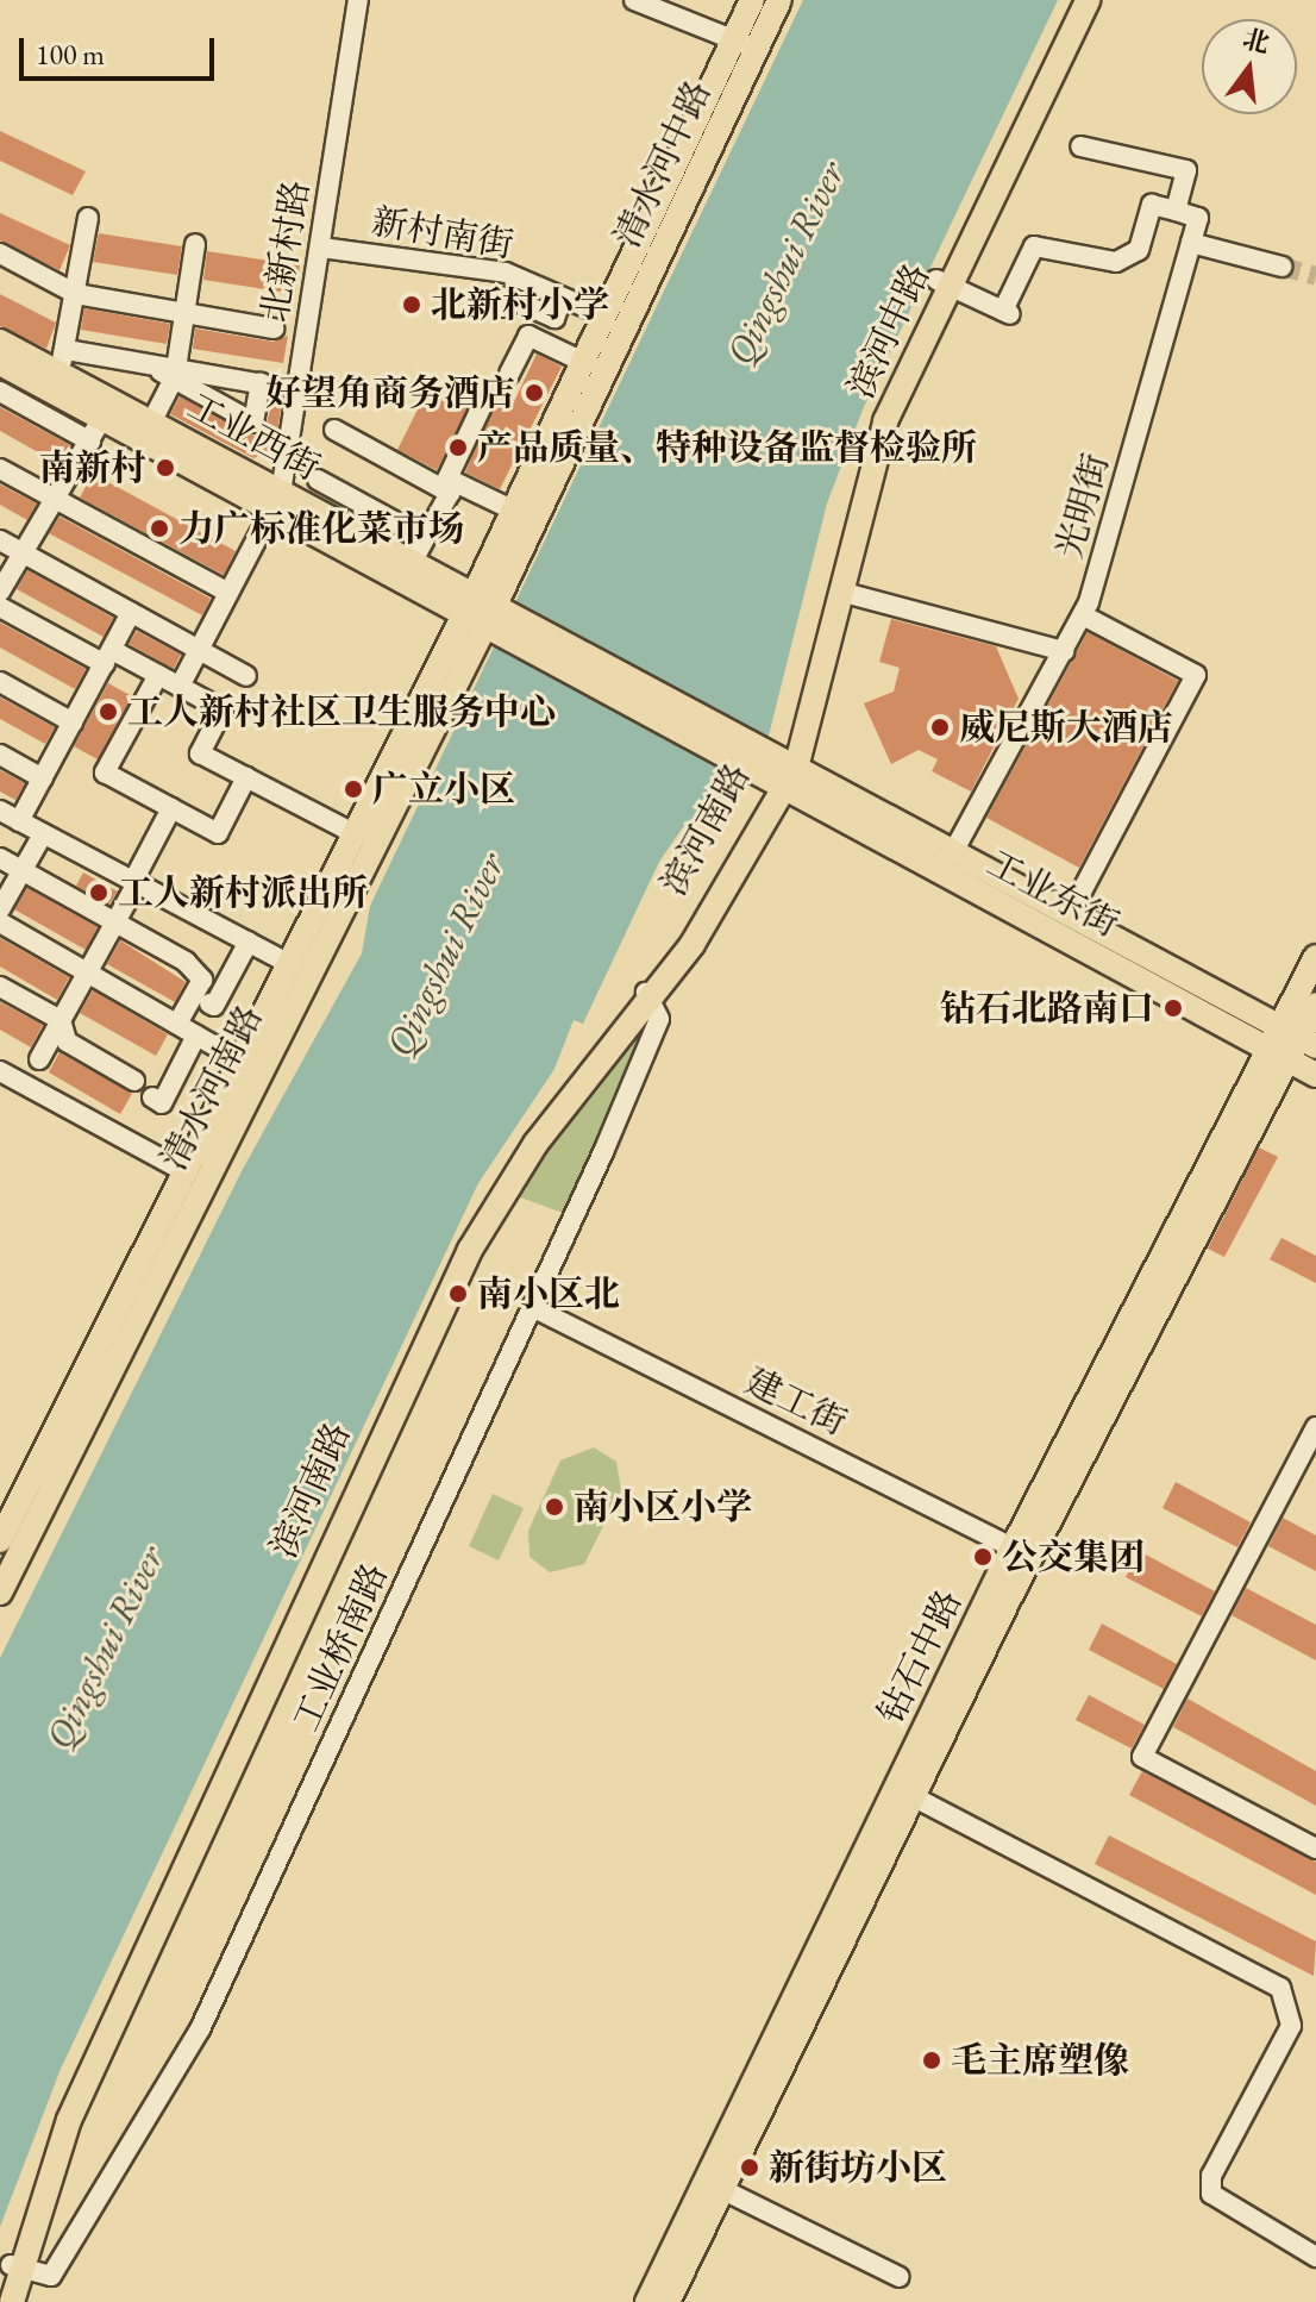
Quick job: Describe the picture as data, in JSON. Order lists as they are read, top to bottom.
{
  "streets": {
    "main road": [
      "清水河中路",
      "滨河中路",
      "工业西街",
      "滨河南路",
      "工业东街",
      "清水河南路",
      "钻石中路"
    ],
    "street": [
      "新村南街",
      "北新村路",
      "光明街",
      "建工街",
      "工业桥南路"
    ]
  },
  "crossings": [
    ["清水河中路", "新村南街"],
    ["清水河中路", "工业西街"],
    ["清水河中路", "工业东街"],
    ["清水河中路", "清水河南路"],
    ["新村南街", "北新村路"],
    ["北新村路", "工业西街"],
    ["滨河中路", "滨河南路"],
    ["滨河中路", "工业东街"],
    ["工业西街", "工业东街"],
    ["工业西街", "清水河南路"],
    ["光明街", "工业东街"],
    ["滨河南路", "工业东街"],
    ["滨河南路", "工业桥南路"],
    ["工业东街", "清水河南路"],
    ["工业东街", "钻石中路"],
    ["建工街", "工业桥南路"],
    ["建工街", "钻石中路"]
  ],
  "water": ["Qingshui River"],
  "places": [
    "北新村小学",
    "好望角商务酒店",
    "产品质量、特种设备监督检验所",
    "南新村",
    "力广标准化菜市场",
    "工人新村社区卫生服务中心",
    "威尼斯大酒店",
    "广立小区",
    "工人新村派出所",
    "钻石北路南口",
    "南小区北",
    "南小区小学",
    "公交集团",
    "毛主席塑像",
    "新街坊小区"
  ],
  "scale_bar": "100 m",
  "north": "top"
}
